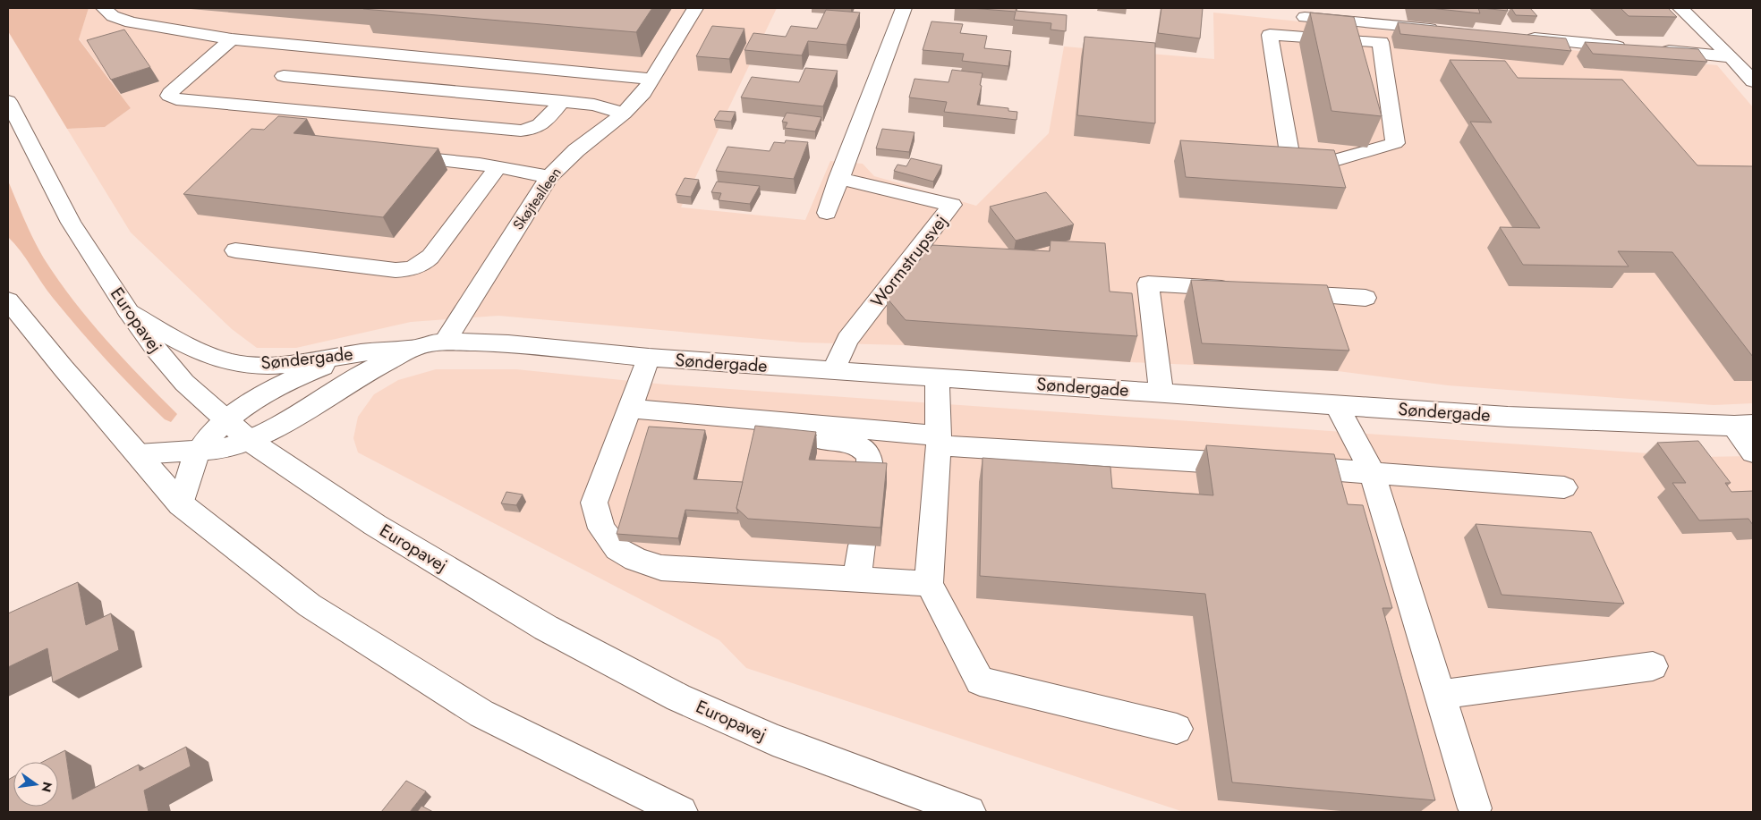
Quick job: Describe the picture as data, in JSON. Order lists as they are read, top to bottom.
{
  "streets": {
    "street": [
      "Skøjtealleen",
      "Wormstrupsvej",
      "Europavej",
      "Søndergade"
    ]
  },
  "crossings": [
    ["Skøjtealleen", "Søndergade"],
    ["Wormstrupsvej", "Søndergade"],
    ["Europavej", "Søndergade"]
  ],
  "north": "right"
}
